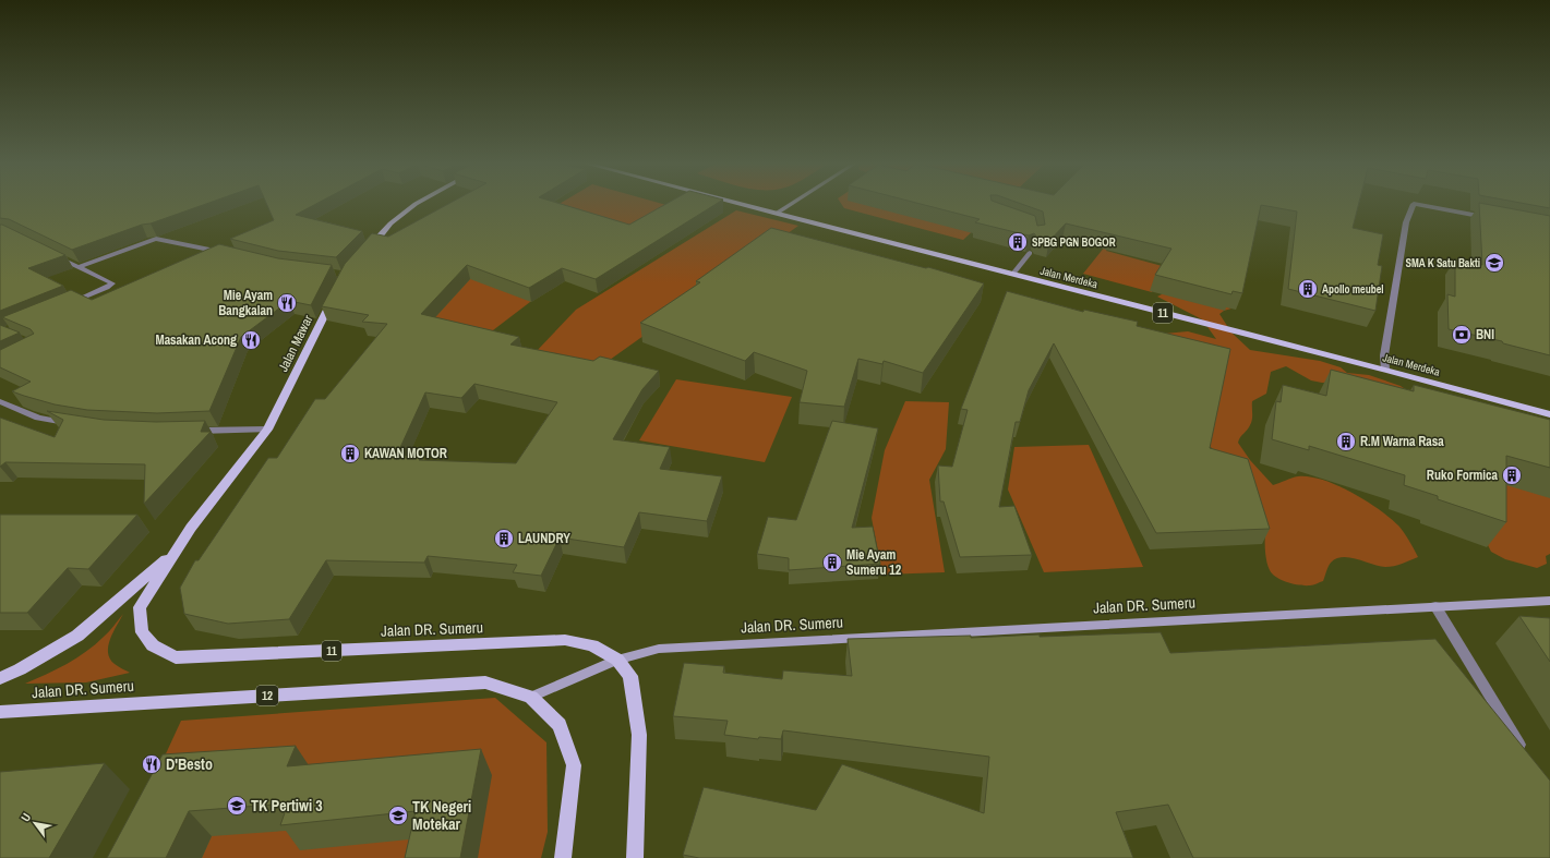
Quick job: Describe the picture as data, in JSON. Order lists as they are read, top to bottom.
{
  "streets": {
    "main road": [
      "Jalan Merdeka",
      "11",
      "Jalan Mawar",
      "Jalan DR. Sumeru",
      "12"
    ]
  },
  "crossings": [
    ["11", "Jalan DR. Sumeru"],
    ["Jalan Mawar", "Jalan DR. Sumeru"]
  ],
  "places": {
    "building": [
      "SPBG PGN BOGOR",
      "Apollo meubel",
      "R.M Warna Rasa",
      "KAWAN MOTOR",
      "Ruko Formica",
      "LAUNDRY",
      "Mie Ayam Sumeru 12"
    ],
    "school or university": ["SMA K Satu Bakti", "TK Pertiwi 3", "TK Negeri Motekar"],
    "restaurant": ["Mie Ayam Bangkalan", "Masakan Acong", "D'Besto"],
    "bank": ["BNI"]
  },
  "north": "top left"
}
